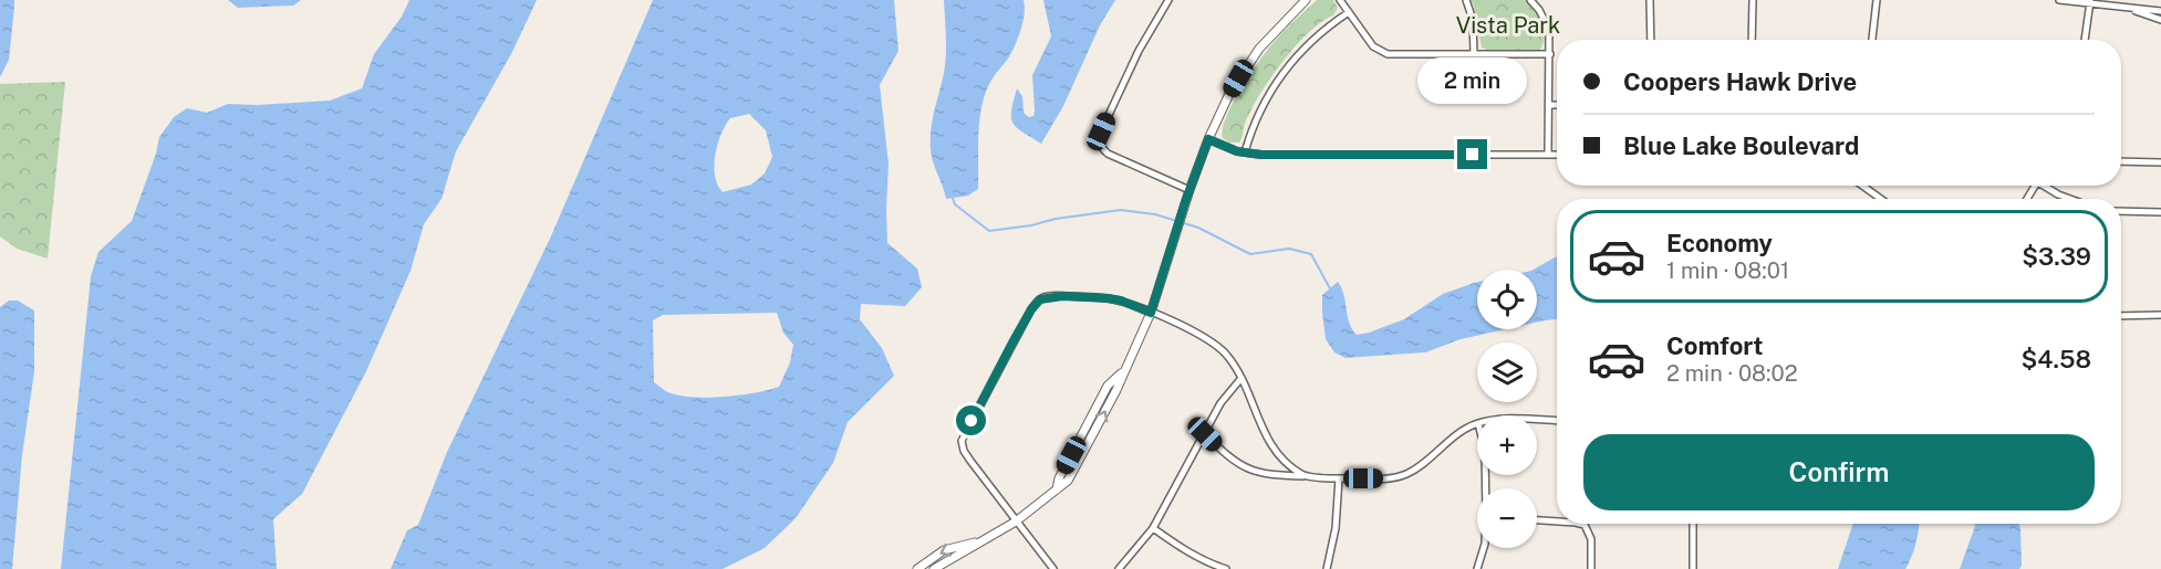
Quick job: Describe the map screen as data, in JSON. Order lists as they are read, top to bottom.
{
  "parks": ["Vista Park"],
  "page": {
    "banner": ["Coopers Hawk Drive", "Blue Lake Boulevard"],
    "bubble": "2 min",
    "list": [
      {
        "name": "Economy",
        "note": "1 min · 08:01",
        "value": "$3.39"
      },
      {
        "name": "Comfort",
        "note": "2 min · 08:02",
        "value": "$4.58"
      }
    ],
    "map_buttons": ["+", "−"],
    "buttons": "Confirm"
  }
}
